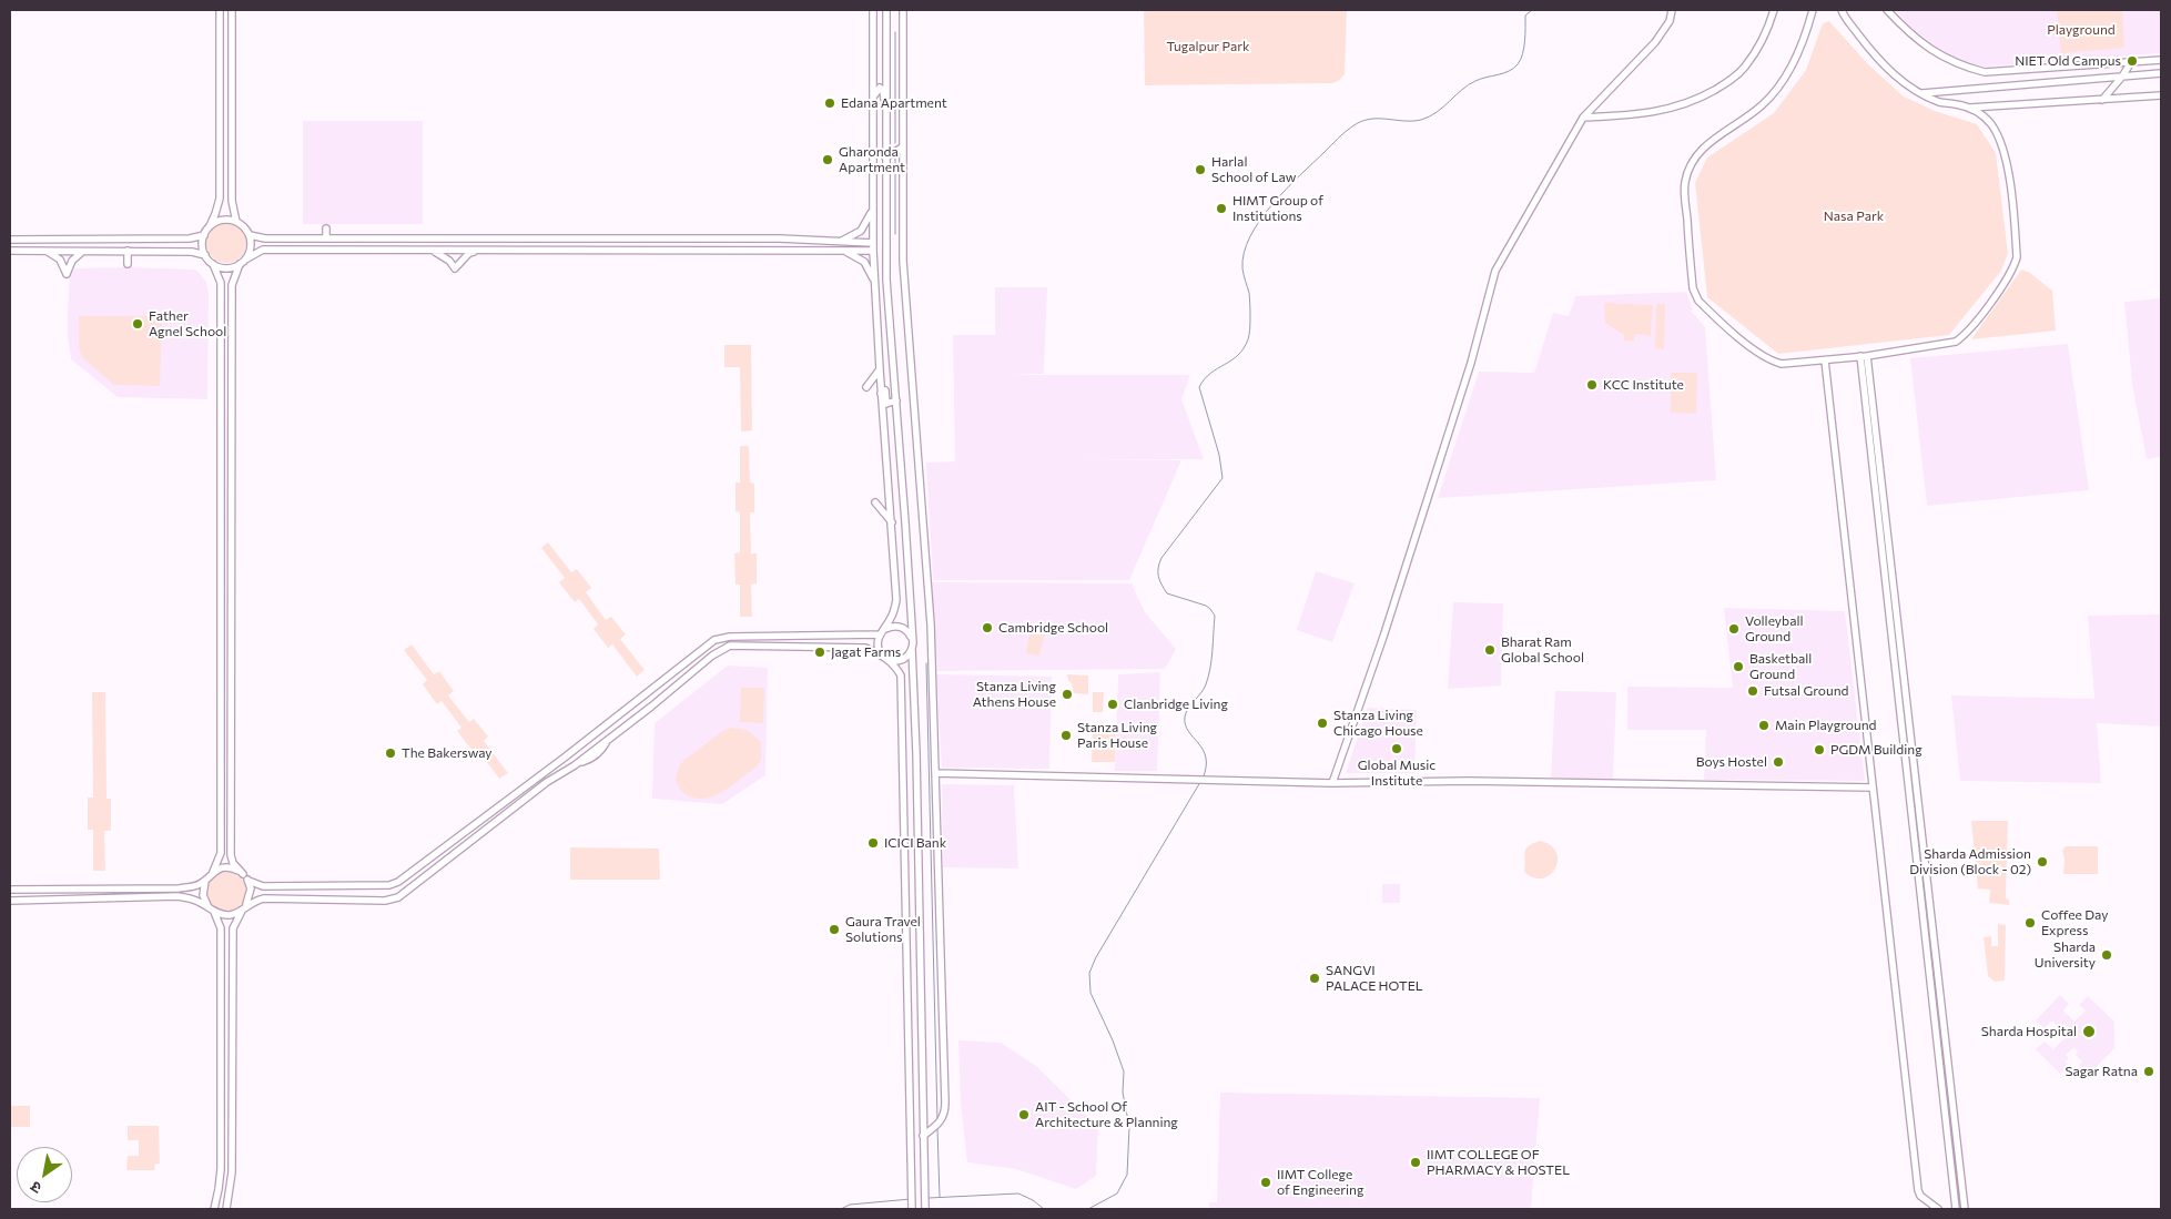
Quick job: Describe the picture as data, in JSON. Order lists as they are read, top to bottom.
{
  "parks": ["Playground", "Tugalpur Park", "Nasa Park"],
  "places": [
    "NIET Old Campus",
    "Edana Apartment",
    "Gharonda Apartment",
    "Harlal School of Law",
    "HIMT Group of Institutions",
    "Father Agnel School",
    "KCC Institute",
    "Cambridge School",
    "Volleyball Ground",
    "Bharat Ram Global School",
    "Jagat Farms",
    "Basketball Ground",
    "Futsal Ground",
    "Stanza Living Athens House",
    "Clanbridge Living",
    "Stanza Living Chicago House",
    "Main Playground",
    "Stanza Living Paris House",
    "Global Music Institute",
    "PGDM Building",
    "The Bakersway",
    "Boys Hostel",
    "ICICI Bank",
    "Sharda Admission Division (Block - 02)",
    "Coffee Day Express",
    "Gaura Travel Solutions",
    "Sharda University",
    "SANGVI PALACE HOTEL",
    "Sharda Hospital",
    "Sagar Ratna",
    "AIT - School Of Architecture & Planning",
    "IIMT COLLEGE OF PHARMACY & HOSTEL",
    "IIMT College of Engineering"
  ],
  "north": "bottom left"
}
